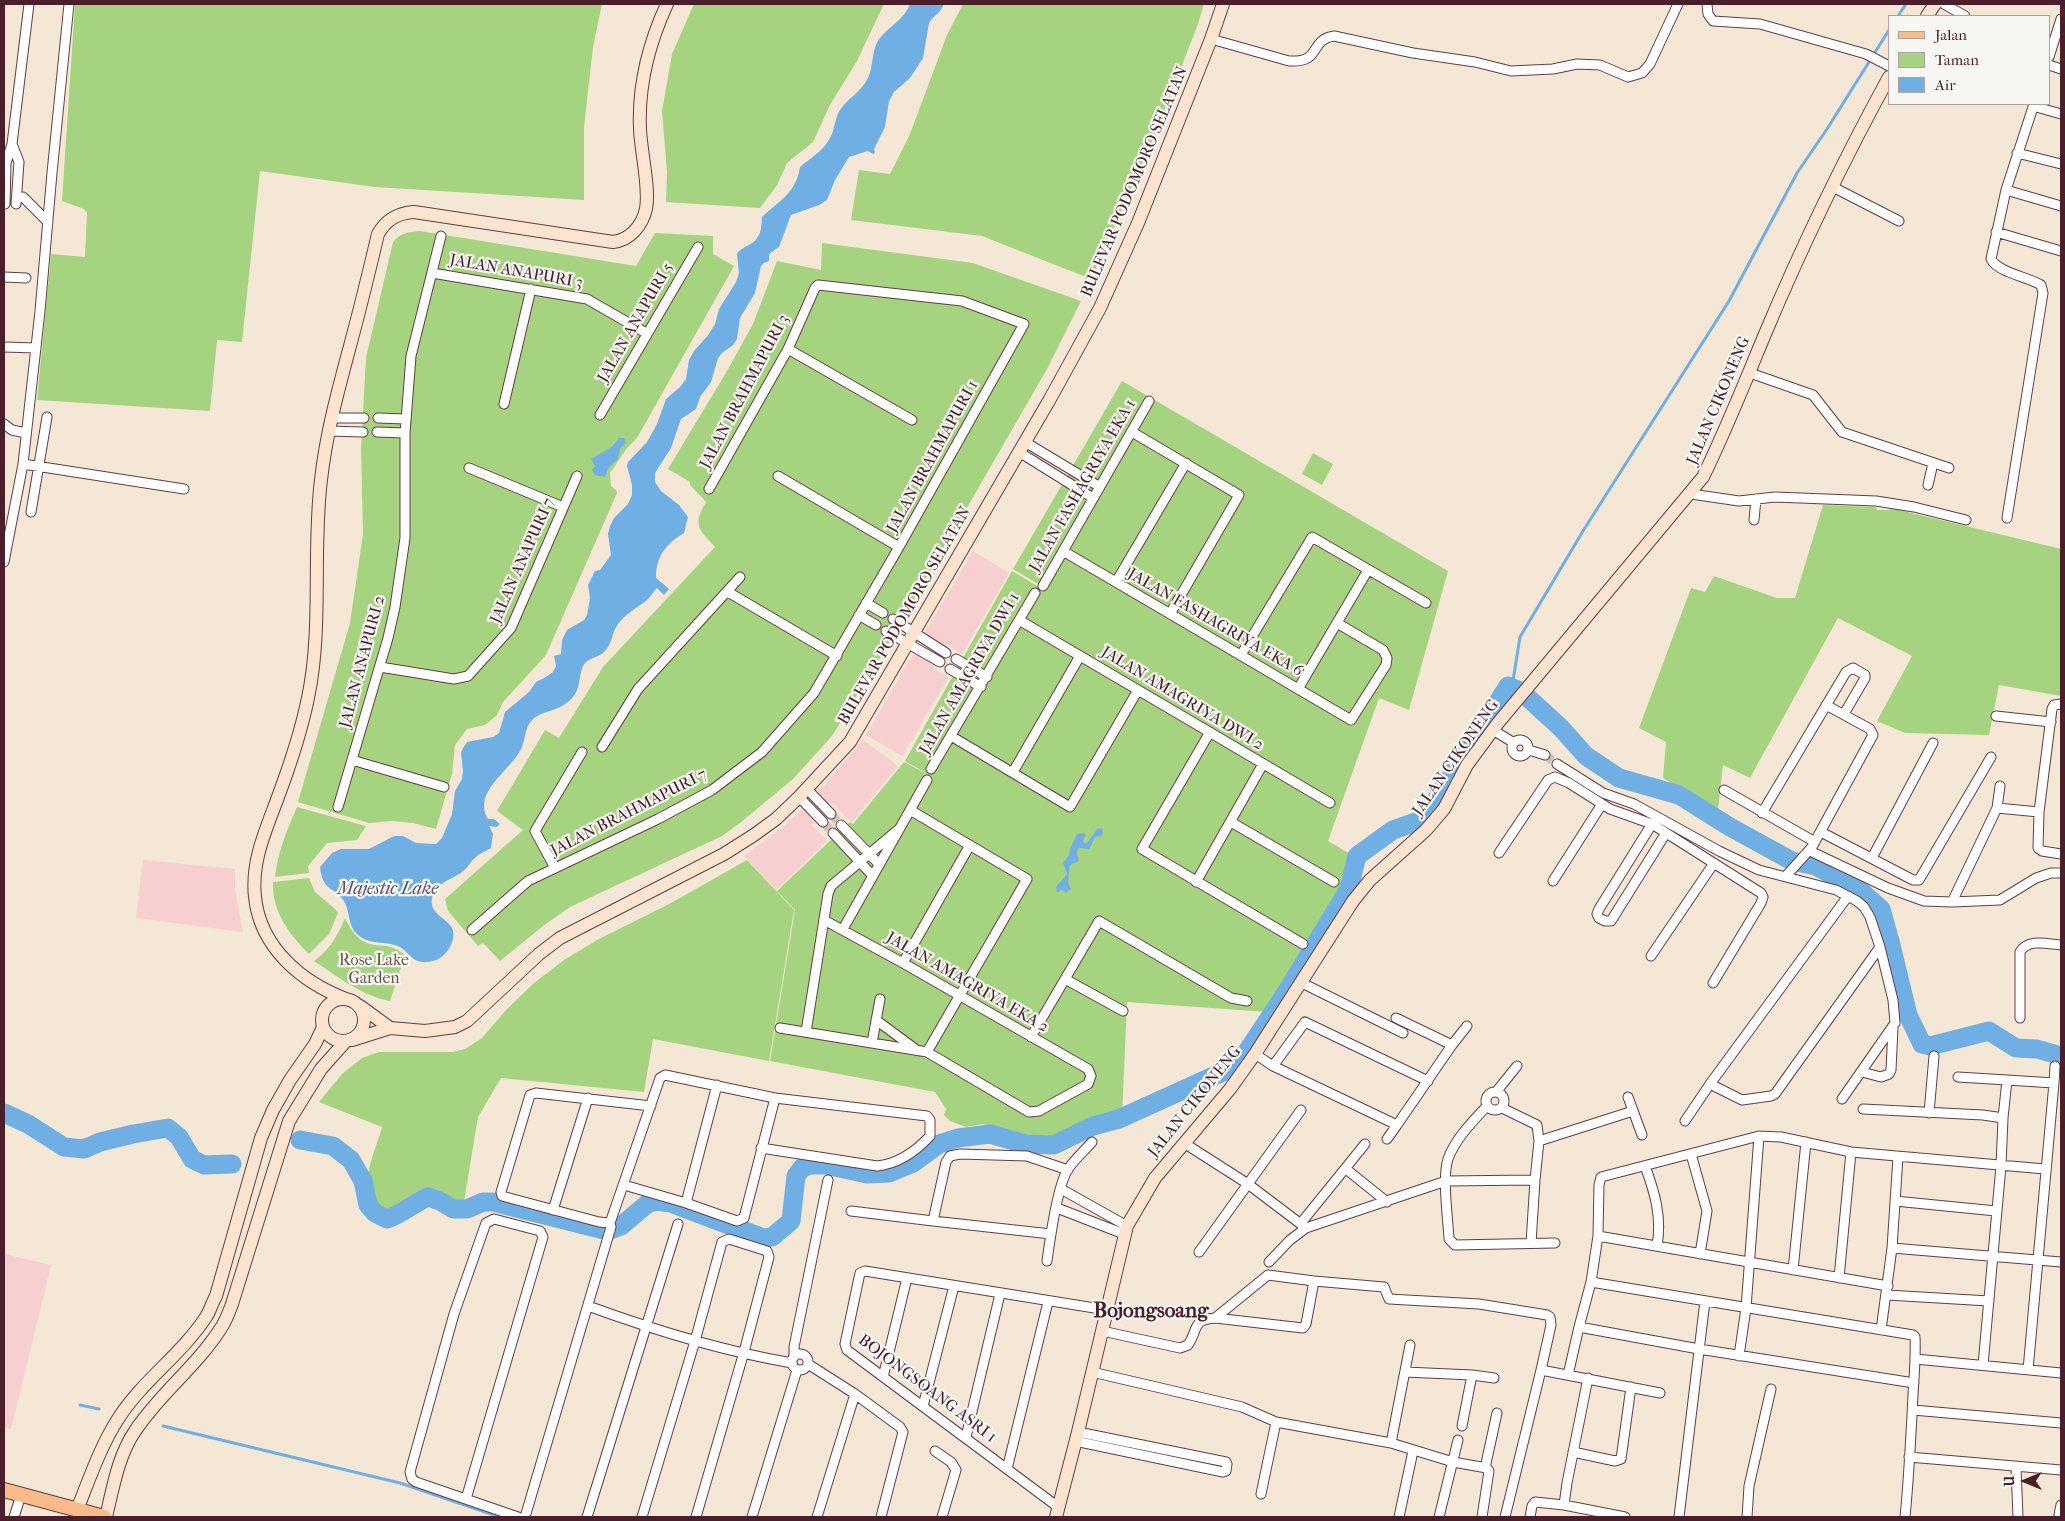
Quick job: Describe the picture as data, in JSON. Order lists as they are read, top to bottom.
{
  "streets": {
    "street": [
      "BULEVAR PODOMORO SELATAN",
      "JALAN ANAPURI 3",
      "JALAN ANAPURI 5",
      "JALAN BRAHMAPURI 3",
      "JALAN CIKONENG",
      "JALAN BRAHMAPURI 1",
      "JALAN FASHAGRIYA EKA 1",
      "JALAN ANAPURI 7",
      "JALAN FASHAGRIYA EKA 6",
      "JALAN ANAPURI 2",
      "JALAN AMAGRIYA DWI 1",
      "JALAN AMAGRIYA DWI 2",
      "JALAN BRAHMAPURI 7",
      "JALAN AMAGRIYA EKA 2",
      "BOJONGSOANG ASRI 1"
    ]
  },
  "crossings": [
    ["JALAN ANAPURI 3", "JALAN ANAPURI 5"],
    ["JALAN ANAPURI 3", "JALAN ANAPURI 2"],
    ["JALAN BRAHMAPURI 3", "JALAN BRAHMAPURI 1"],
    ["JALAN CIKONENG", "BOJONGSOANG ASRI 1"],
    ["JALAN BRAHMAPURI 1", "JALAN BRAHMAPURI 7"],
    ["JALAN FASHAGRIYA EKA 1", "JALAN FASHAGRIYA EKA 6"],
    ["JALAN ANAPURI 7", "JALAN ANAPURI 2"],
    ["JALAN AMAGRIYA DWI 1", "JALAN AMAGRIYA DWI 2"]
  ],
  "districts": ["Bojongsoang"],
  "water": ["Majestic Lake"],
  "parks": ["Rose Lake Garden"],
  "legend": ["Jalan", "Taman", "Air"],
  "north": "left"
}
